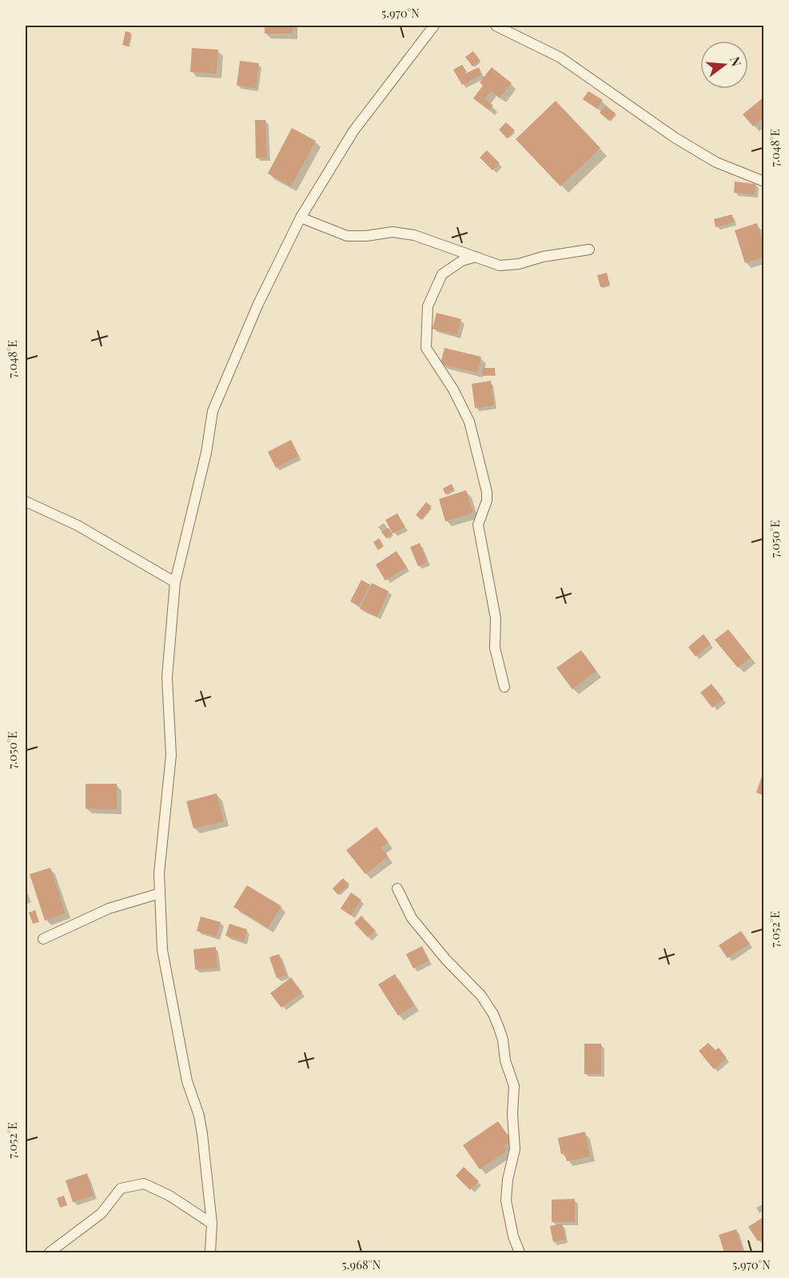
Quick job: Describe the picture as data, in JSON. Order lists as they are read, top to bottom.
{
  "north": "right",
  "coordinates": [
    "5.970°N",
    "7.048°E",
    "7.050°E",
    "7.052°E",
    "5.968°N"
  ]
}
